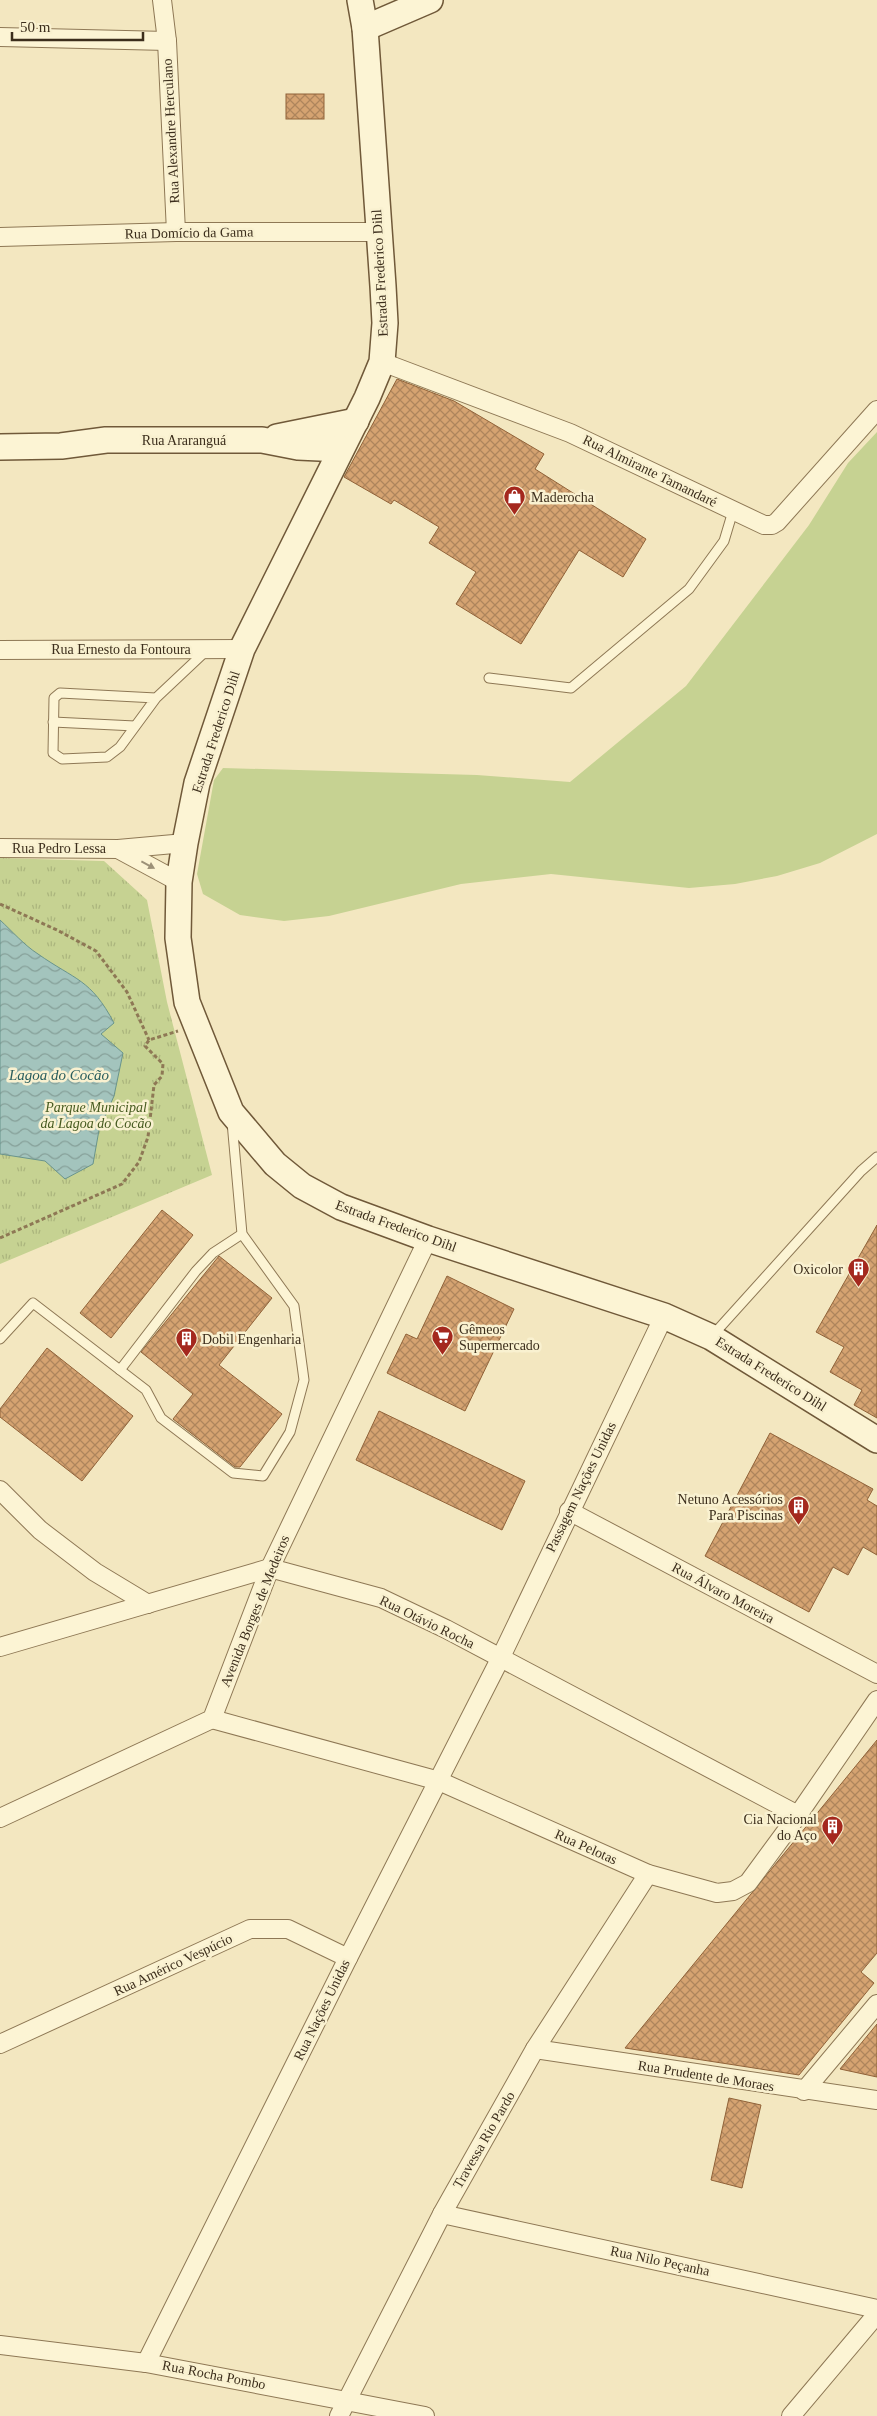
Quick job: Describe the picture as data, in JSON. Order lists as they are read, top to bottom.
{
  "streets": {
    "main road": ["Estrada Frederico Dihl", "Rua Araranguá"],
    "street": [
      "Rua Alexandre Herculano",
      "Rua Domício da Gama",
      "Rua Almirante Tamandaré",
      "Rua Ernesto da Fontoura",
      "Rua Pedro Lessa",
      "Passagem Nações Unidas",
      "Rua Álvaro Moreira",
      "Avenida Borges de Medeiros",
      "Rua Otávio Rocha",
      "Rua Pelotas",
      "Rua Américo Vespúcio",
      "Rua Nações Unidas",
      "Rua Prudente de Moraes",
      "Travessa Rio Pardo",
      "Rua Nilo Peçanha",
      "Rua Rocha Pombo"
    ]
  },
  "crossings": [
    ["Rua Alexandre Herculano", "Rua Domício da Gama"],
    ["Rua Domício da Gama", "Estrada Frederico Dihl"],
    ["Estrada Frederico Dihl", "Rua Araranguá"],
    ["Estrada Frederico Dihl", "Rua Almirante Tamandaré"],
    ["Estrada Frederico Dihl", "Rua Ernesto da Fontoura"],
    ["Estrada Frederico Dihl", "Rua Pedro Lessa"],
    ["Estrada Frederico Dihl", "Passagem Nações Unidas"],
    ["Estrada Frederico Dihl", "Avenida Borges de Medeiros"],
    ["Passagem Nações Unidas", "Rua Álvaro Moreira"],
    ["Passagem Nações Unidas", "Rua Otávio Rocha"],
    ["Passagem Nações Unidas", "Rua Nações Unidas"],
    ["Avenida Borges de Medeiros", "Rua Otávio Rocha"],
    ["Avenida Borges de Medeiros", "Rua Pelotas"],
    ["Rua Otávio Rocha", "Rua Pelotas"],
    ["Rua Otávio Rocha", "Rua Nações Unidas"],
    ["Rua Pelotas", "Rua Nações Unidas"],
    ["Rua Pelotas", "Travessa Rio Pardo"],
    ["Rua Américo Vespúcio", "Rua Nações Unidas"],
    ["Rua Nações Unidas", "Rua Rocha Pombo"],
    ["Rua Prudente de Moraes", "Travessa Rio Pardo"],
    ["Travessa Rio Pardo", "Rua Nilo Peçanha"],
    ["Travessa Rio Pardo", "Rua Rocha Pombo"]
  ],
  "water": ["Lagoa do Cocão"],
  "parks": ["Parque Municipal da Lagoa do Cocão"],
  "places": {
    "shop": ["Maderocha"],
    "building": [
      "Oxicolor",
      "Dobil Engenharia",
      "Netuno Acessórios Para Piscinas",
      "Cia Nacional do Aço"
    ],
    "supermarket": ["Gêmeos Supermercado"]
  },
  "scale_bar": "50 m"
}
